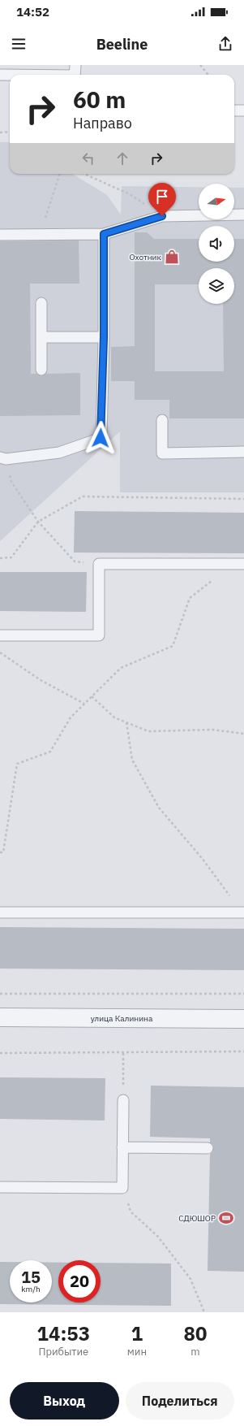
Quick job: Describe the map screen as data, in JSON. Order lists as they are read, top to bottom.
{
  "streets": {
    "street": ["улица Калинина"]
  },
  "places": {
    "shop": ["Охотник"],
    "sports": ["СДЮШОР"]
  },
  "north": "right",
  "page": {
    "status": "14:52",
    "header": "Beeline",
    "turn": ["60 m", "Направо"],
    "speed": "15 km/h",
    "limit": "20",
    "eta": [
      "14:53",
      "Прибытие",
      "1",
      "мин",
      "80",
      "m"
    ],
    "buttons": ["Выход", "Поделиться"]
  }
}
